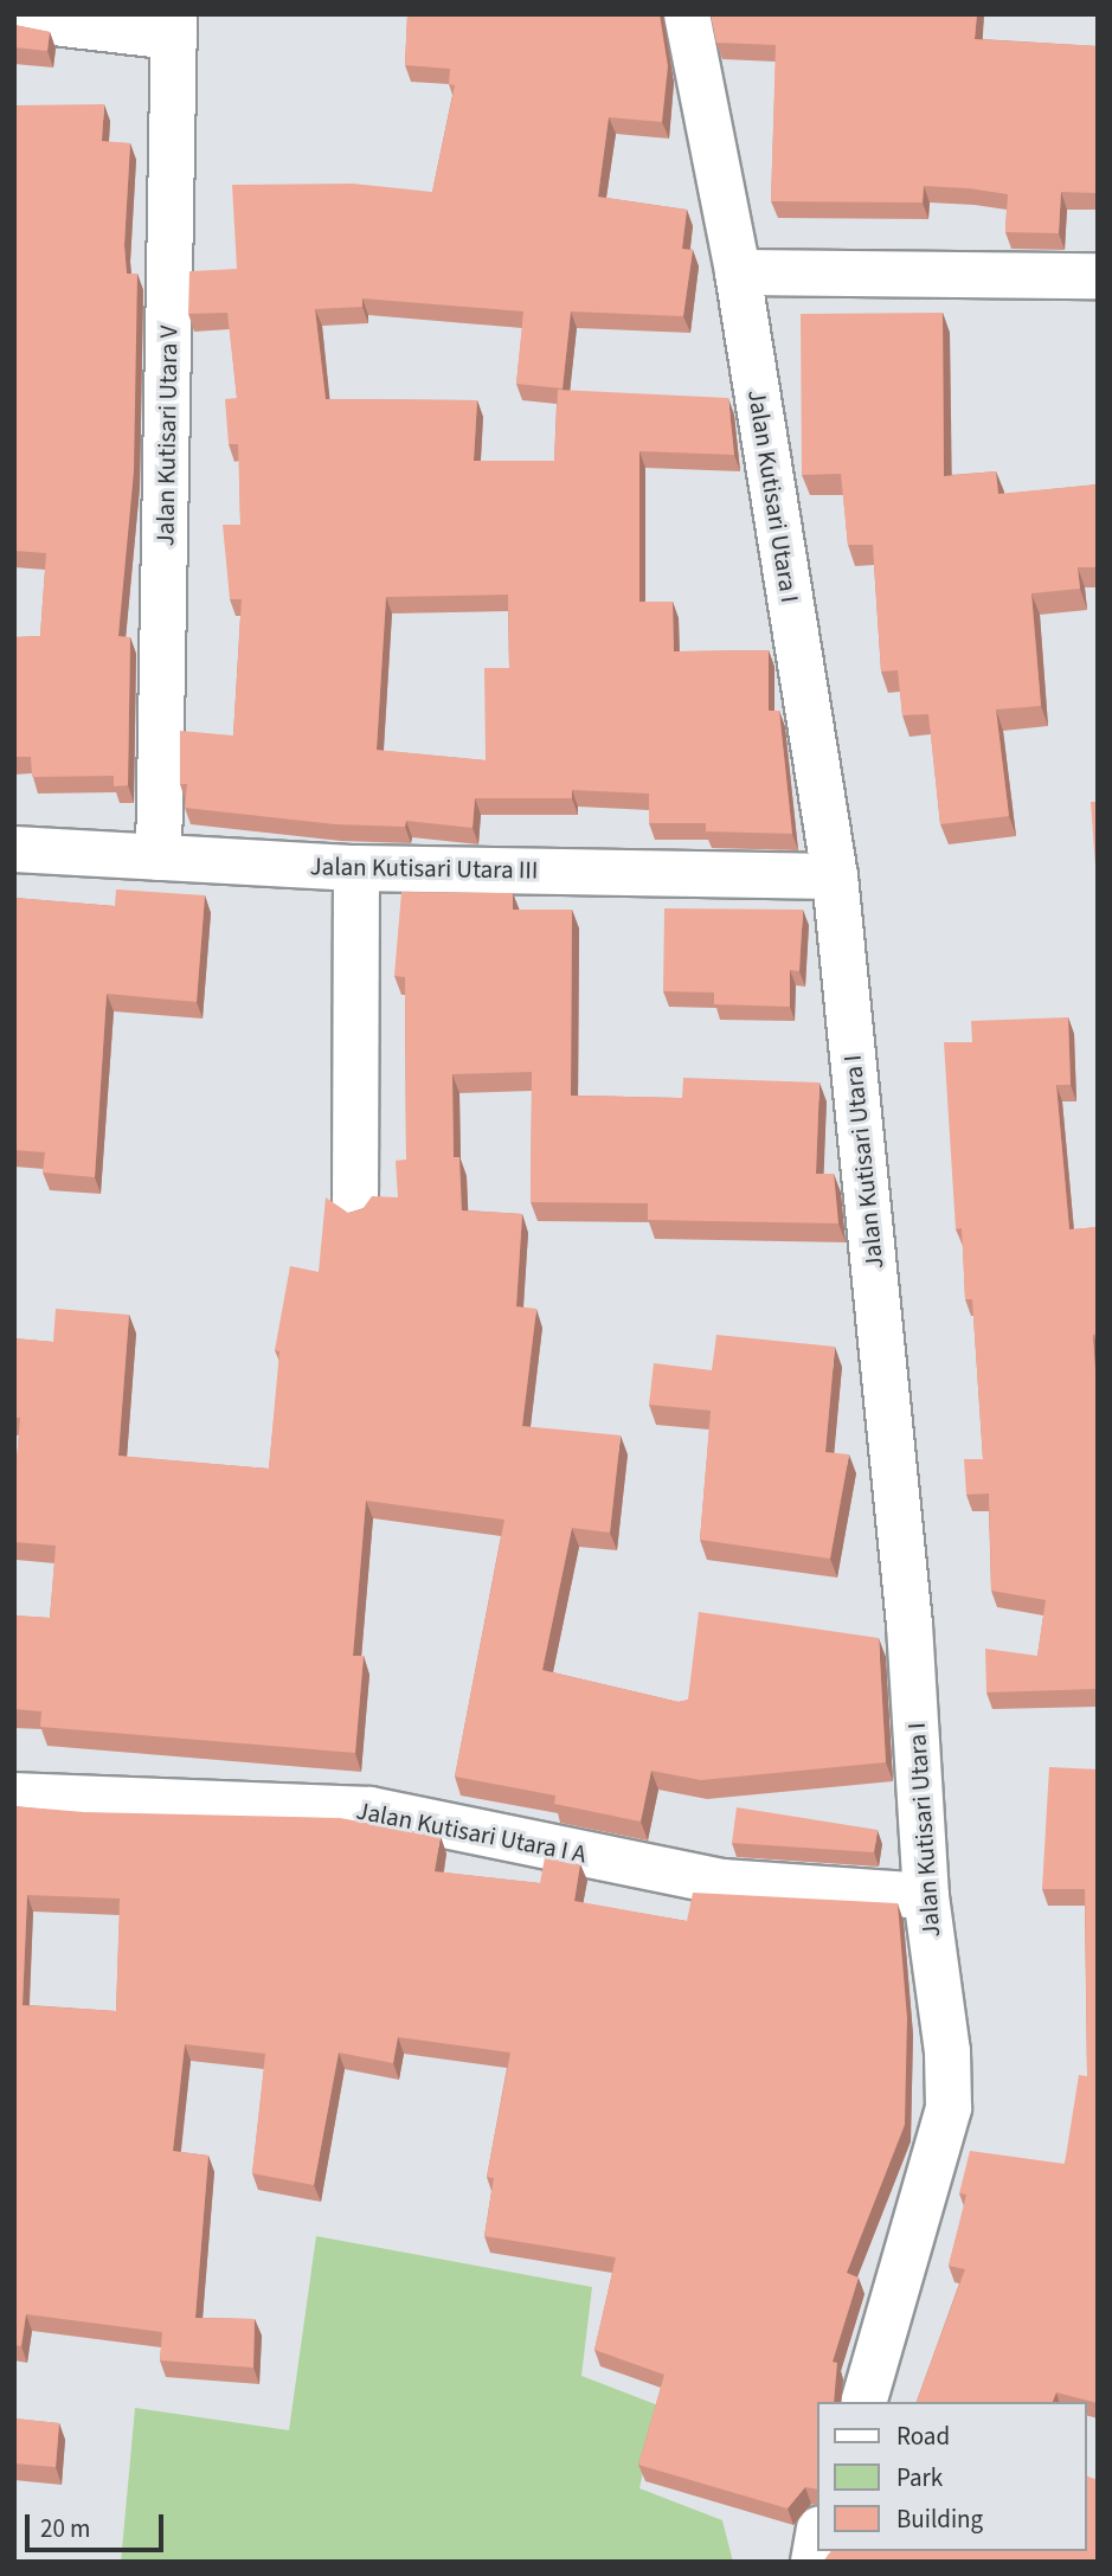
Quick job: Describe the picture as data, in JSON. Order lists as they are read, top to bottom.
{
  "streets": {
    "street": [
      "Jalan Kutisari Utara V",
      "Jalan Kutisari Utara I",
      "Jalan Kutisari Utara III",
      "Jalan Kutisari Utara I A"
    ]
  },
  "crossings": [
    ["Jalan Kutisari Utara V", "Jalan Kutisari Utara III"],
    ["Jalan Kutisari Utara I", "Jalan Kutisari Utara III"],
    ["Jalan Kutisari Utara I", "Jalan Kutisari Utara I A"]
  ],
  "legend": ["Road", "Park", "Building"],
  "scale_bar": "20 m"
}
